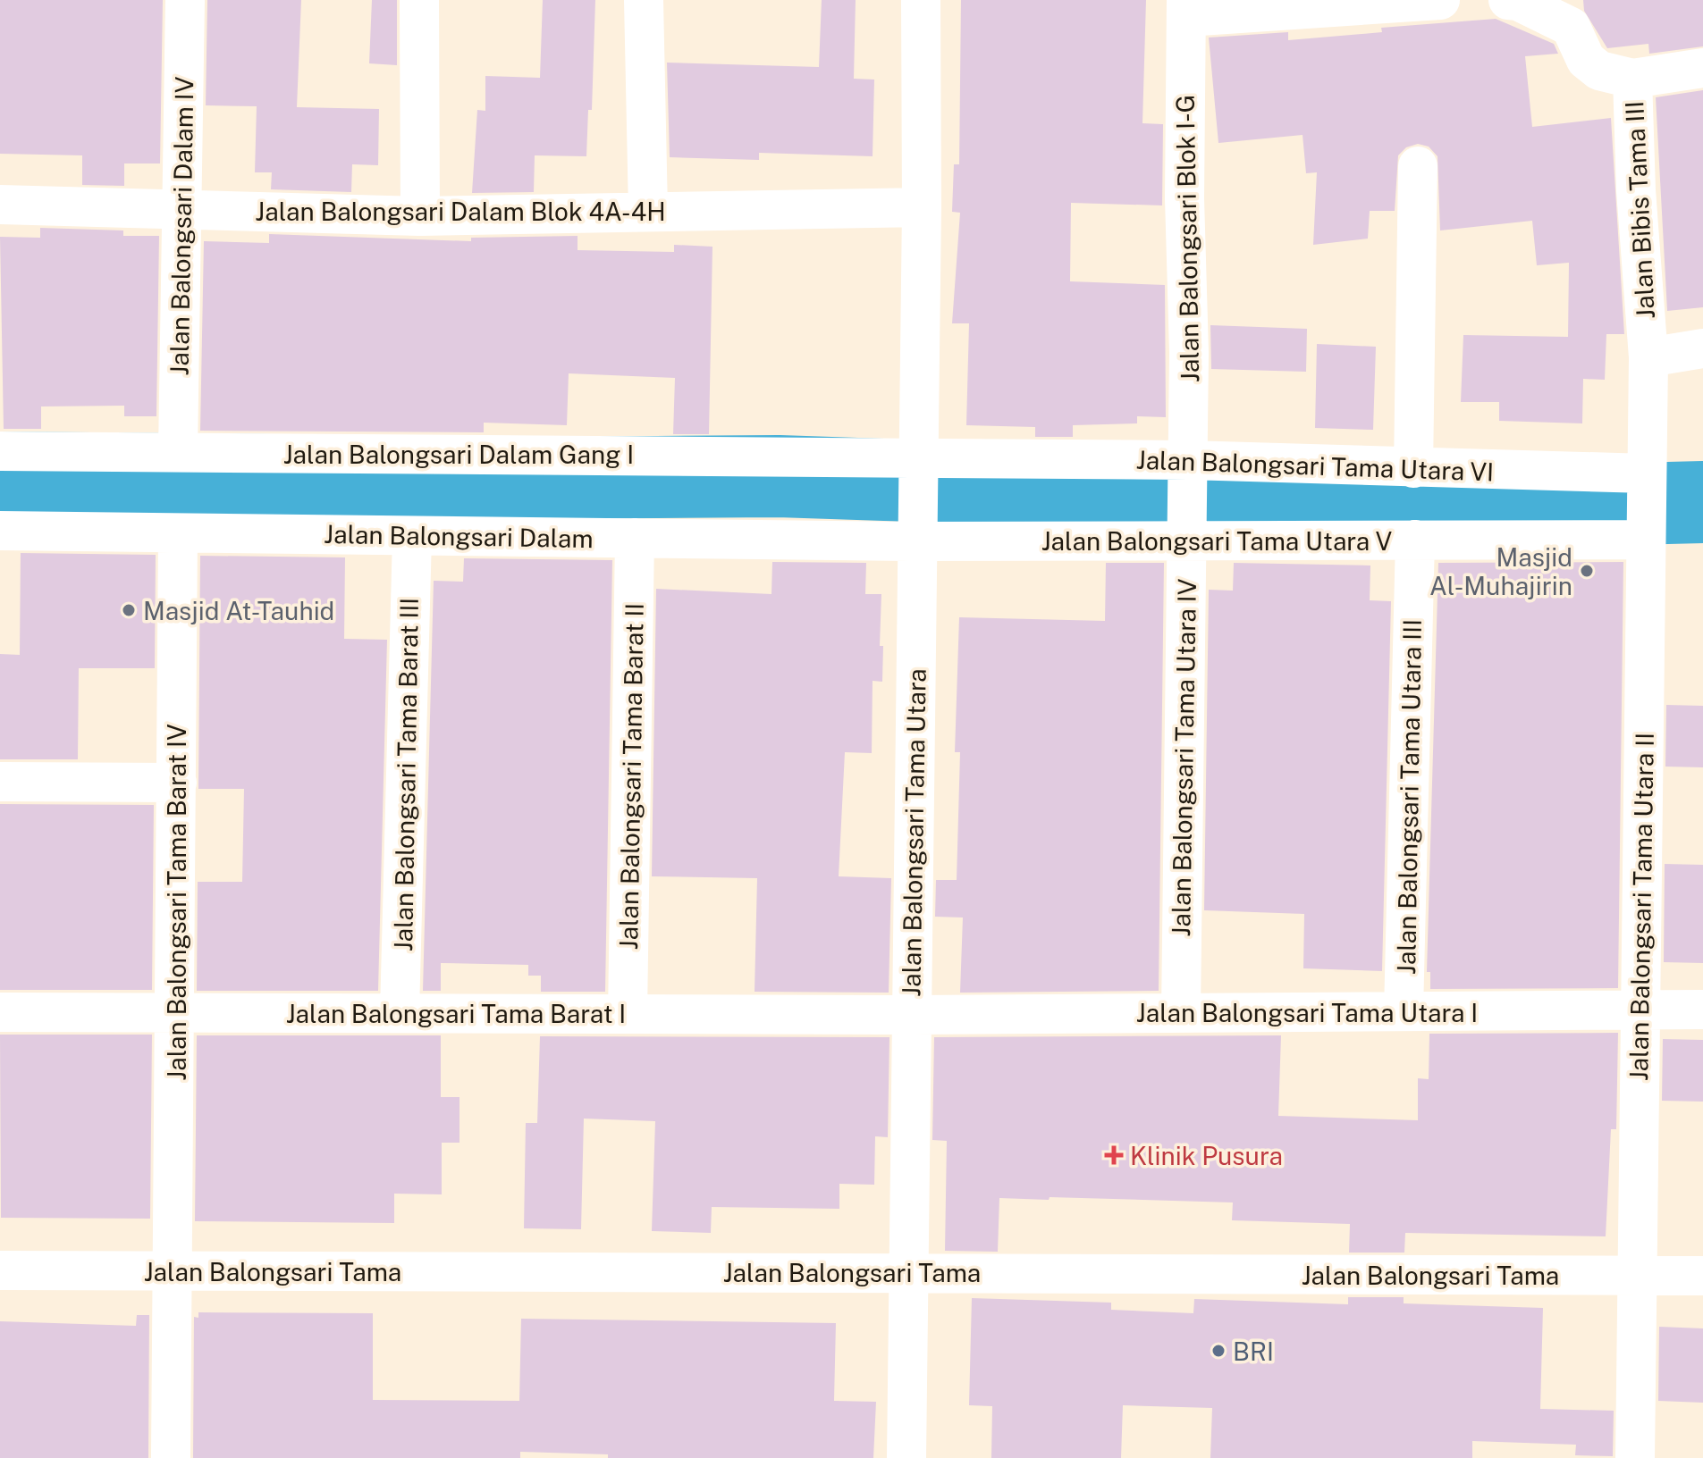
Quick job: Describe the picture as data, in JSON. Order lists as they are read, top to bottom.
{
  "streets": {
    "street": [
      "Jalan Bibis Tama III",
      "Jalan Balongsari Dalam Blok 4A-4H",
      "Jalan Balongsari Dalam IV",
      "Jalan Balongsari Blok I-G",
      "Jalan Balongsari Dalam Gang I",
      "Jalan Balongsari Tama Utara VI",
      "Jalan Balongsari Dalam",
      "Jalan Balongsari Tama Utara V",
      "Jalan Balongsari Tama Utara IV",
      "Jalan Balongsari Tama Barat III",
      "Jalan Balongsari Tama Barat II",
      "Jalan Balongsari Tama Utara III",
      "Jalan Balongsari Tama Utara",
      "Jalan Balongsari Tama Barat IV",
      "Jalan Balongsari Tama Utara II",
      "Jalan Balongsari Tama Utara I",
      "Jalan Balongsari Tama Barat I",
      "Jalan Balongsari Tama"
    ]
  },
  "crossings": [
    ["Jalan Bibis Tama III", "Jalan Balongsari Tama Utara II"],
    ["Jalan Balongsari Dalam Blok 4A-4H", "Jalan Balongsari Dalam IV"],
    ["Jalan Balongsari Dalam Blok 4A-4H", "Jalan Balongsari Tama Utara"],
    ["Jalan Balongsari Dalam IV", "Jalan Balongsari Dalam Gang I"],
    ["Jalan Balongsari Blok I-G", "Jalan Balongsari Tama Utara VI"],
    ["Jalan Balongsari Blok I-G", "Jalan Balongsari Tama Utara V"],
    ["Jalan Balongsari Blok I-G", "Jalan Balongsari Tama Utara IV"],
    ["Jalan Balongsari Dalam Gang I", "Jalan Balongsari Tama Utara VI"],
    ["Jalan Balongsari Dalam Gang I", "Jalan Balongsari Tama Utara"],
    ["Jalan Balongsari Tama Utara VI", "Jalan Balongsari Tama Utara V"],
    ["Jalan Balongsari Tama Utara VI", "Jalan Balongsari Tama Utara IV"],
    ["Jalan Balongsari Tama Utara VI", "Jalan Balongsari Tama Utara"],
    ["Jalan Balongsari Tama Utara VI", "Jalan Balongsari Tama Utara II"],
    ["Jalan Balongsari Dalam", "Jalan Balongsari Tama Utara V"],
    ["Jalan Balongsari Dalam", "Jalan Balongsari Tama Barat III"],
    ["Jalan Balongsari Dalam", "Jalan Balongsari Tama Barat II"],
    ["Jalan Balongsari Dalam", "Jalan Balongsari Tama Utara"],
    ["Jalan Balongsari Dalam", "Jalan Balongsari Tama Barat IV"],
    ["Jalan Balongsari Tama Utara V", "Jalan Balongsari Tama Utara IV"],
    ["Jalan Balongsari Tama Utara V", "Jalan Balongsari Tama Utara III"],
    ["Jalan Balongsari Tama Utara V", "Jalan Balongsari Tama Utara"],
    ["Jalan Balongsari Tama Utara V", "Jalan Balongsari Tama Utara II"],
    ["Jalan Balongsari Tama Utara IV", "Jalan Balongsari Tama Utara I"],
    ["Jalan Balongsari Tama Barat III", "Jalan Balongsari Tama Barat I"],
    ["Jalan Balongsari Tama Barat II", "Jalan Balongsari Tama Barat I"],
    ["Jalan Balongsari Tama Utara III", "Jalan Balongsari Tama Utara I"],
    ["Jalan Balongsari Tama Utara", "Jalan Balongsari Tama Utara I"],
    ["Jalan Balongsari Tama Utara", "Jalan Balongsari Tama Barat I"],
    ["Jalan Balongsari Tama Utara", "Jalan Balongsari Tama"],
    ["Jalan Balongsari Tama Barat IV", "Jalan Balongsari Tama Barat I"],
    ["Jalan Balongsari Tama Barat IV", "Jalan Balongsari Tama"],
    ["Jalan Balongsari Tama Utara II", "Jalan Balongsari Tama Utara I"],
    ["Jalan Balongsari Tama Utara II", "Jalan Balongsari Tama"],
    ["Jalan Balongsari Tama Utara I", "Jalan Balongsari Tama Barat I"]
  ],
  "places": {
    "other": ["Masjid Al-Muhajirin", "Masjid At-Tauhid", "BRI"],
    "health": ["Klinik Pusura"]
  }
}
